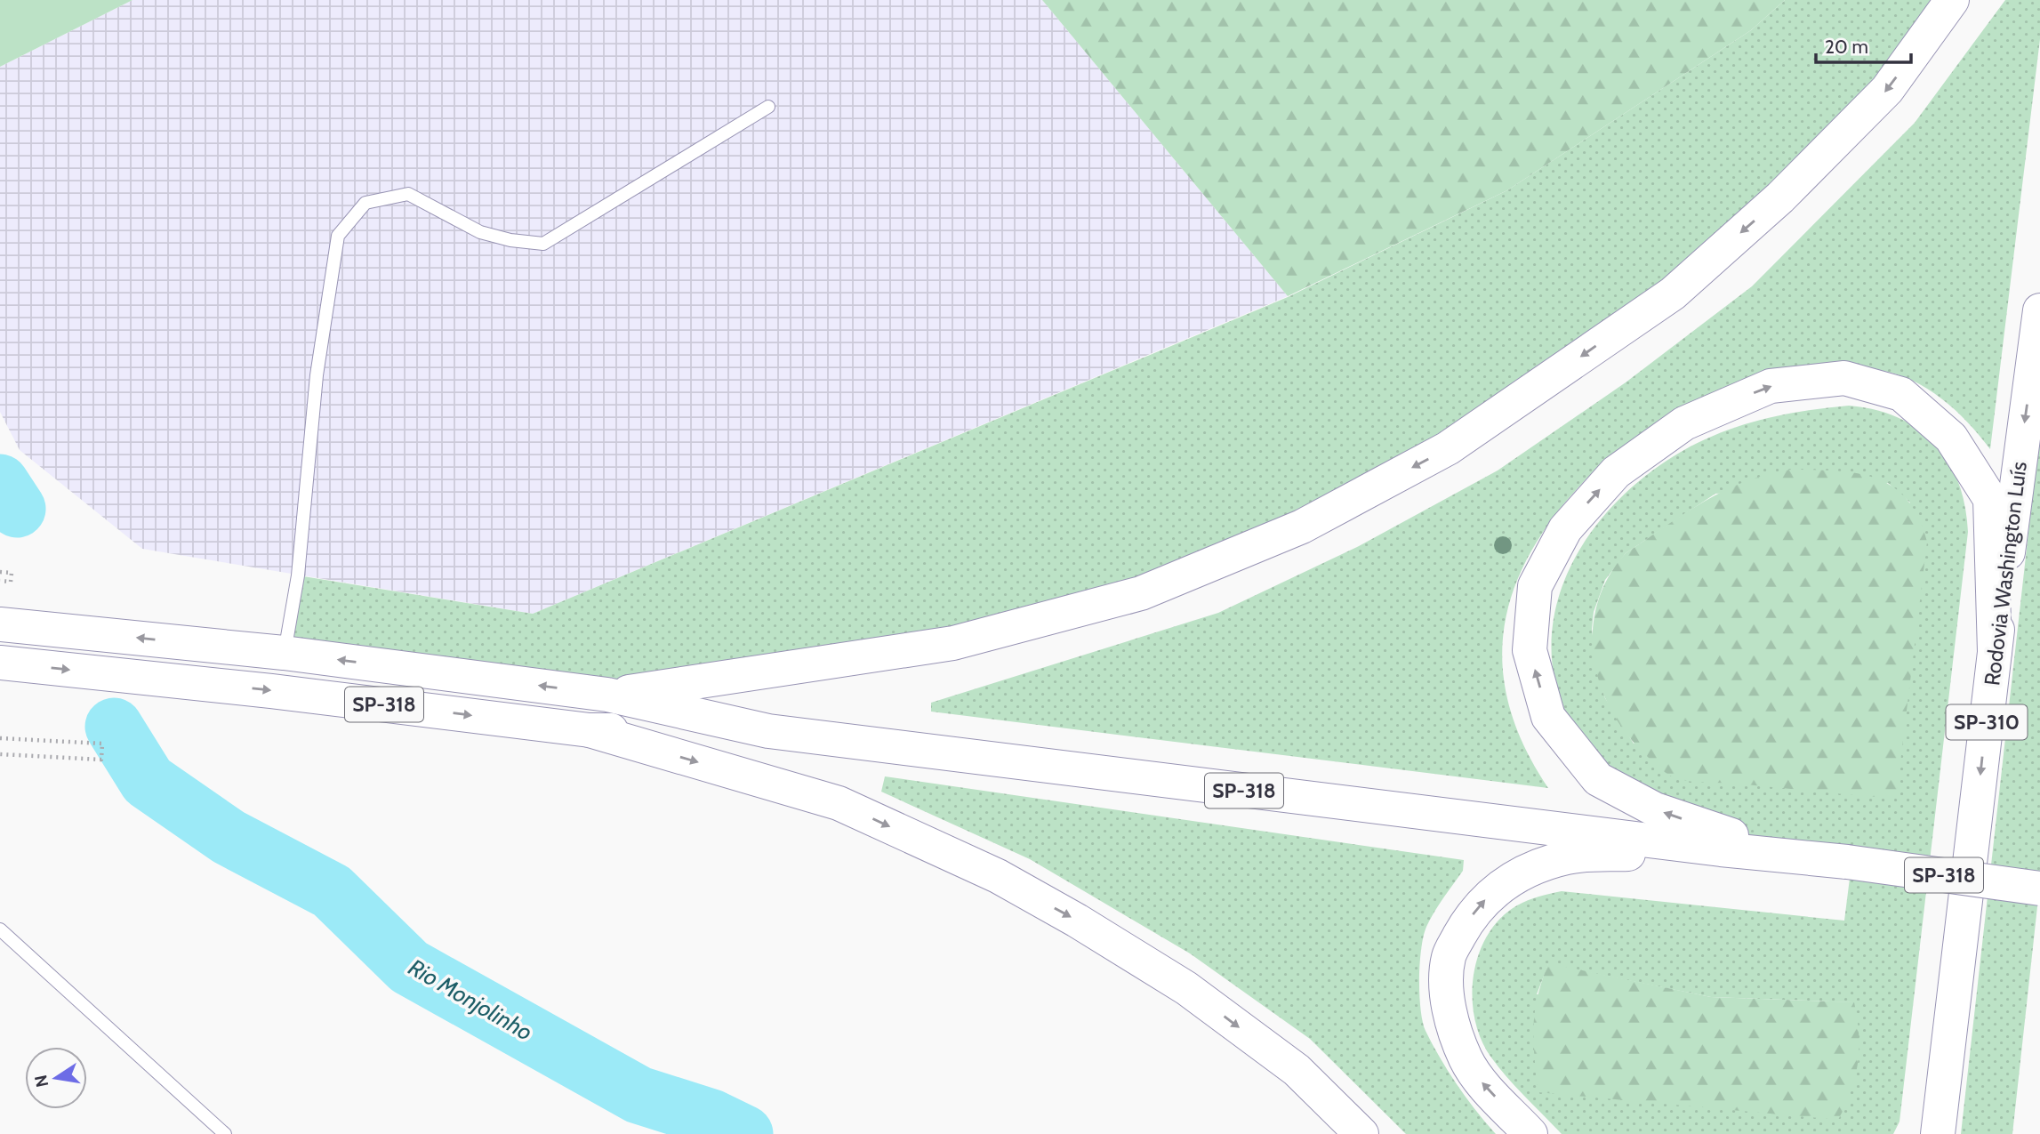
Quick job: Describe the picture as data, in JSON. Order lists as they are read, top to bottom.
{
  "streets": {
    "highway": ["Rodovia Washington Luís", "SP-318", "SP-310"]
  },
  "one_way": ["Rodovia Washington Luís"],
  "water": ["Rio Monjolinho"],
  "scale_bar": "20 m",
  "north": "left"
}
